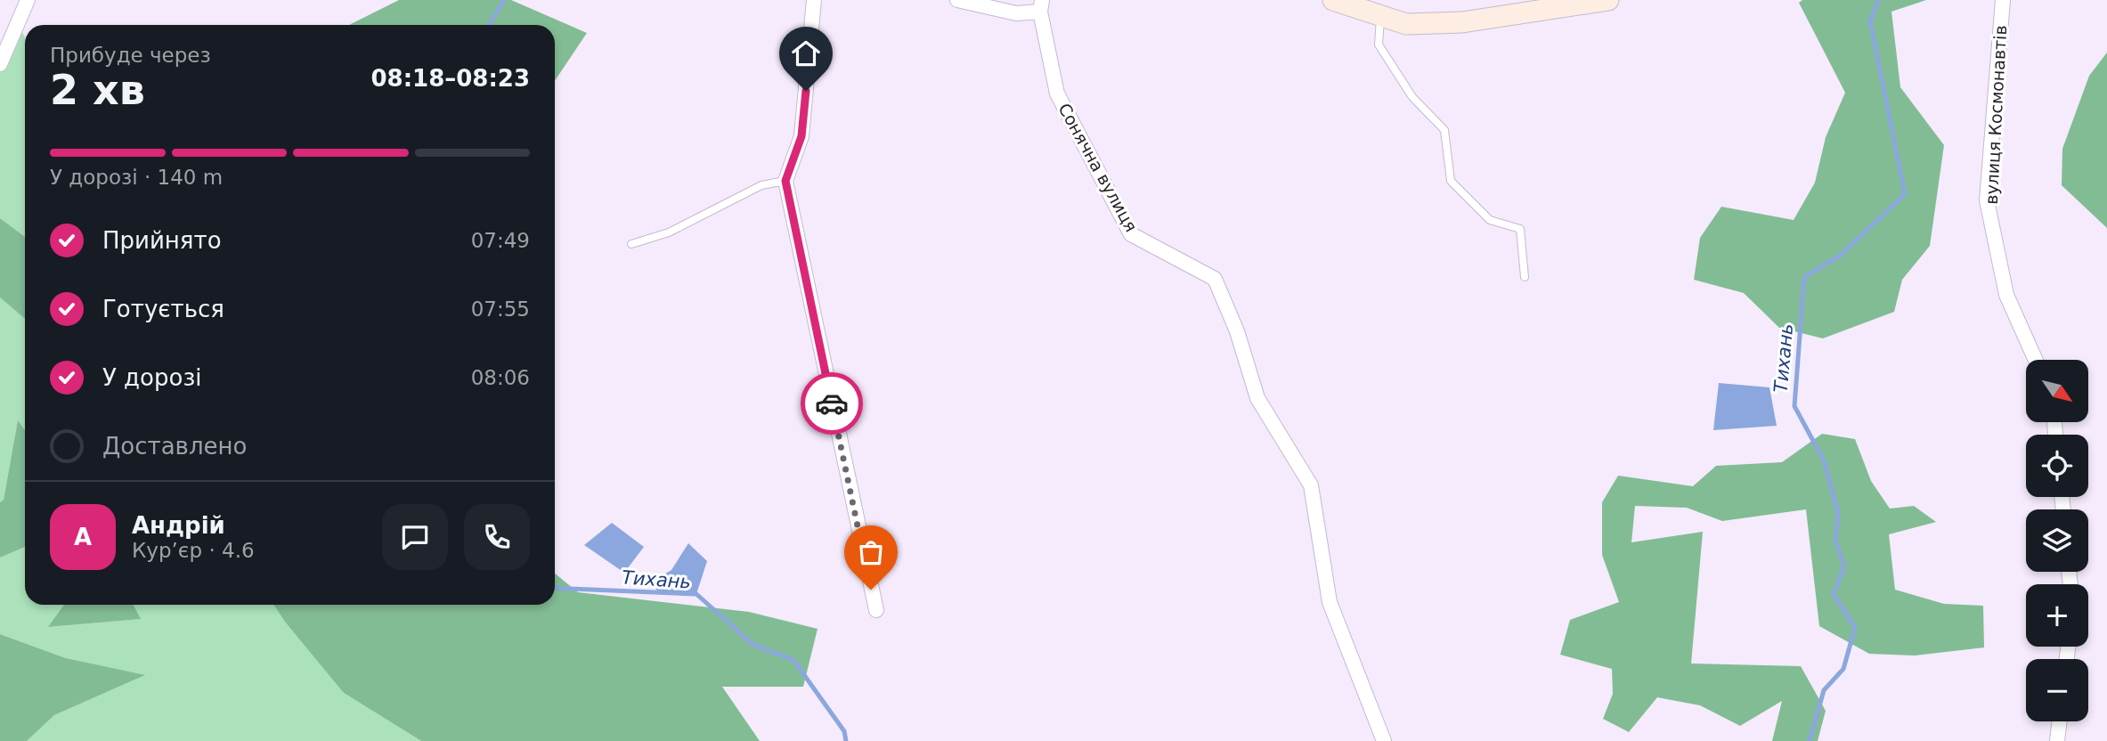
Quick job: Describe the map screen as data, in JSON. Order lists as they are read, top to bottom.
{
  "streets": {
    "street": ["вулиця Космонавтів", "Сонячна вулиця"]
  },
  "water": ["Тихань"],
  "north": "bottom right",
  "page": {
    "heading": ["2 хв", "Прибуде через", "08:18–08:23"],
    "panel": ["Андрій", "Кур’єр · 4.6"],
    "bar": "У дорозі · 140 m",
    "list": [
      ["Прийнято", "07:49"],
      ["Готується", "07:55"],
      ["У дорозі", "08:06"],
      "Доставлено"
    ],
    "map_buttons": ["+", "−"],
    "round": "А"
  }
}
